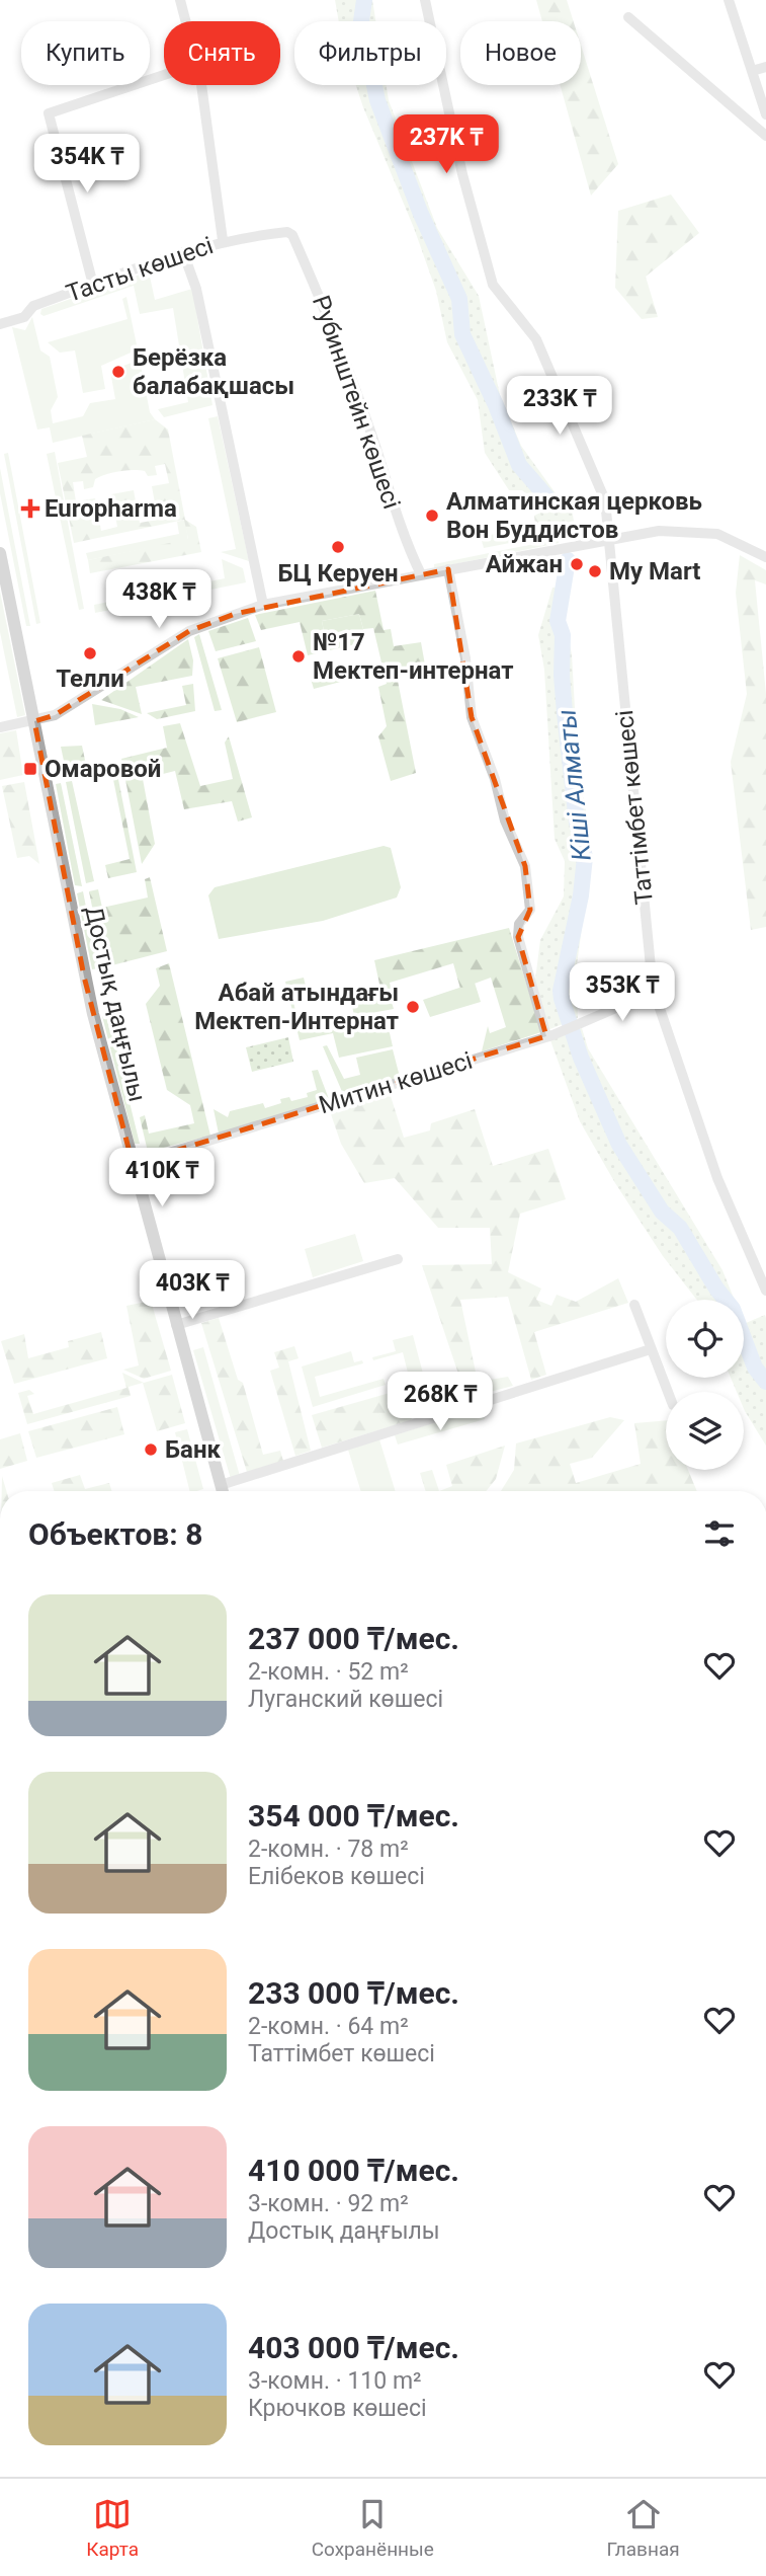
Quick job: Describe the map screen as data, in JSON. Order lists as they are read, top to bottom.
{
  "streets": {
    "main road": ["Достық даңғылы"],
    "street": [
      "Тасты көшесі",
      "Рубинштейн көшесі",
      "Таттімбет көшесі",
      "Митин көшесі"
    ]
  },
  "crossings": [
    ["Тасты көшесі", "Рубинштейн көшесі"],
    ["Таттімбет көшесі", "Митин көшесі"],
    ["Достық даңғылы", "Митин көшесі"]
  ],
  "water": ["Кіші Алматы"],
  "places": {
    "other": [
      "Берёзка балабақшасы",
      "Алматинская церковь Вон Буддистов",
      "БЦ Керуен",
      "Айжан",
      "My Mart",
      "Телли",
      "№17 Мектеп-интернат",
      "Абай атындағы Мектеп-Интернат",
      "Банк"
    ],
    "health": ["Europharma"],
    "transit": ["Омаровой"]
  },
  "page": {
    "chip": [
      "Купить",
      "Снять",
      "Фильтры",
      "Новое"
    ],
    "price": [
      "237K ₸",
      "354K ₸",
      "233K ₸",
      "438K ₸",
      "353K ₸",
      "410K ₸",
      "403K ₸",
      "268K ₸"
    ],
    "heading": "Объектов: 8",
    "list": [
      {
        "name": "237 000 ₸/мес.",
        "note": "2-комн. · 52 m² · Луганский көшесі"
      },
      {
        "name": "354 000 ₸/мес.",
        "note": "2-комн. · 78 m² · Елібеков көшесі"
      },
      {
        "name": "233 000 ₸/мес.",
        "note": "2-комн. · 64 m² · Таттімбет көшесі"
      },
      {
        "name": "410 000 ₸/мес.",
        "note": "3-комн. · 92 m² · Достық даңғылы"
      },
      {
        "name": "403 000 ₸/мес.",
        "note": "3-комн. · 110 m² · Крючков көшесі"
      }
    ],
    "tabs": ["Карта", "Сохранённые", "Главная"]
  }
}
